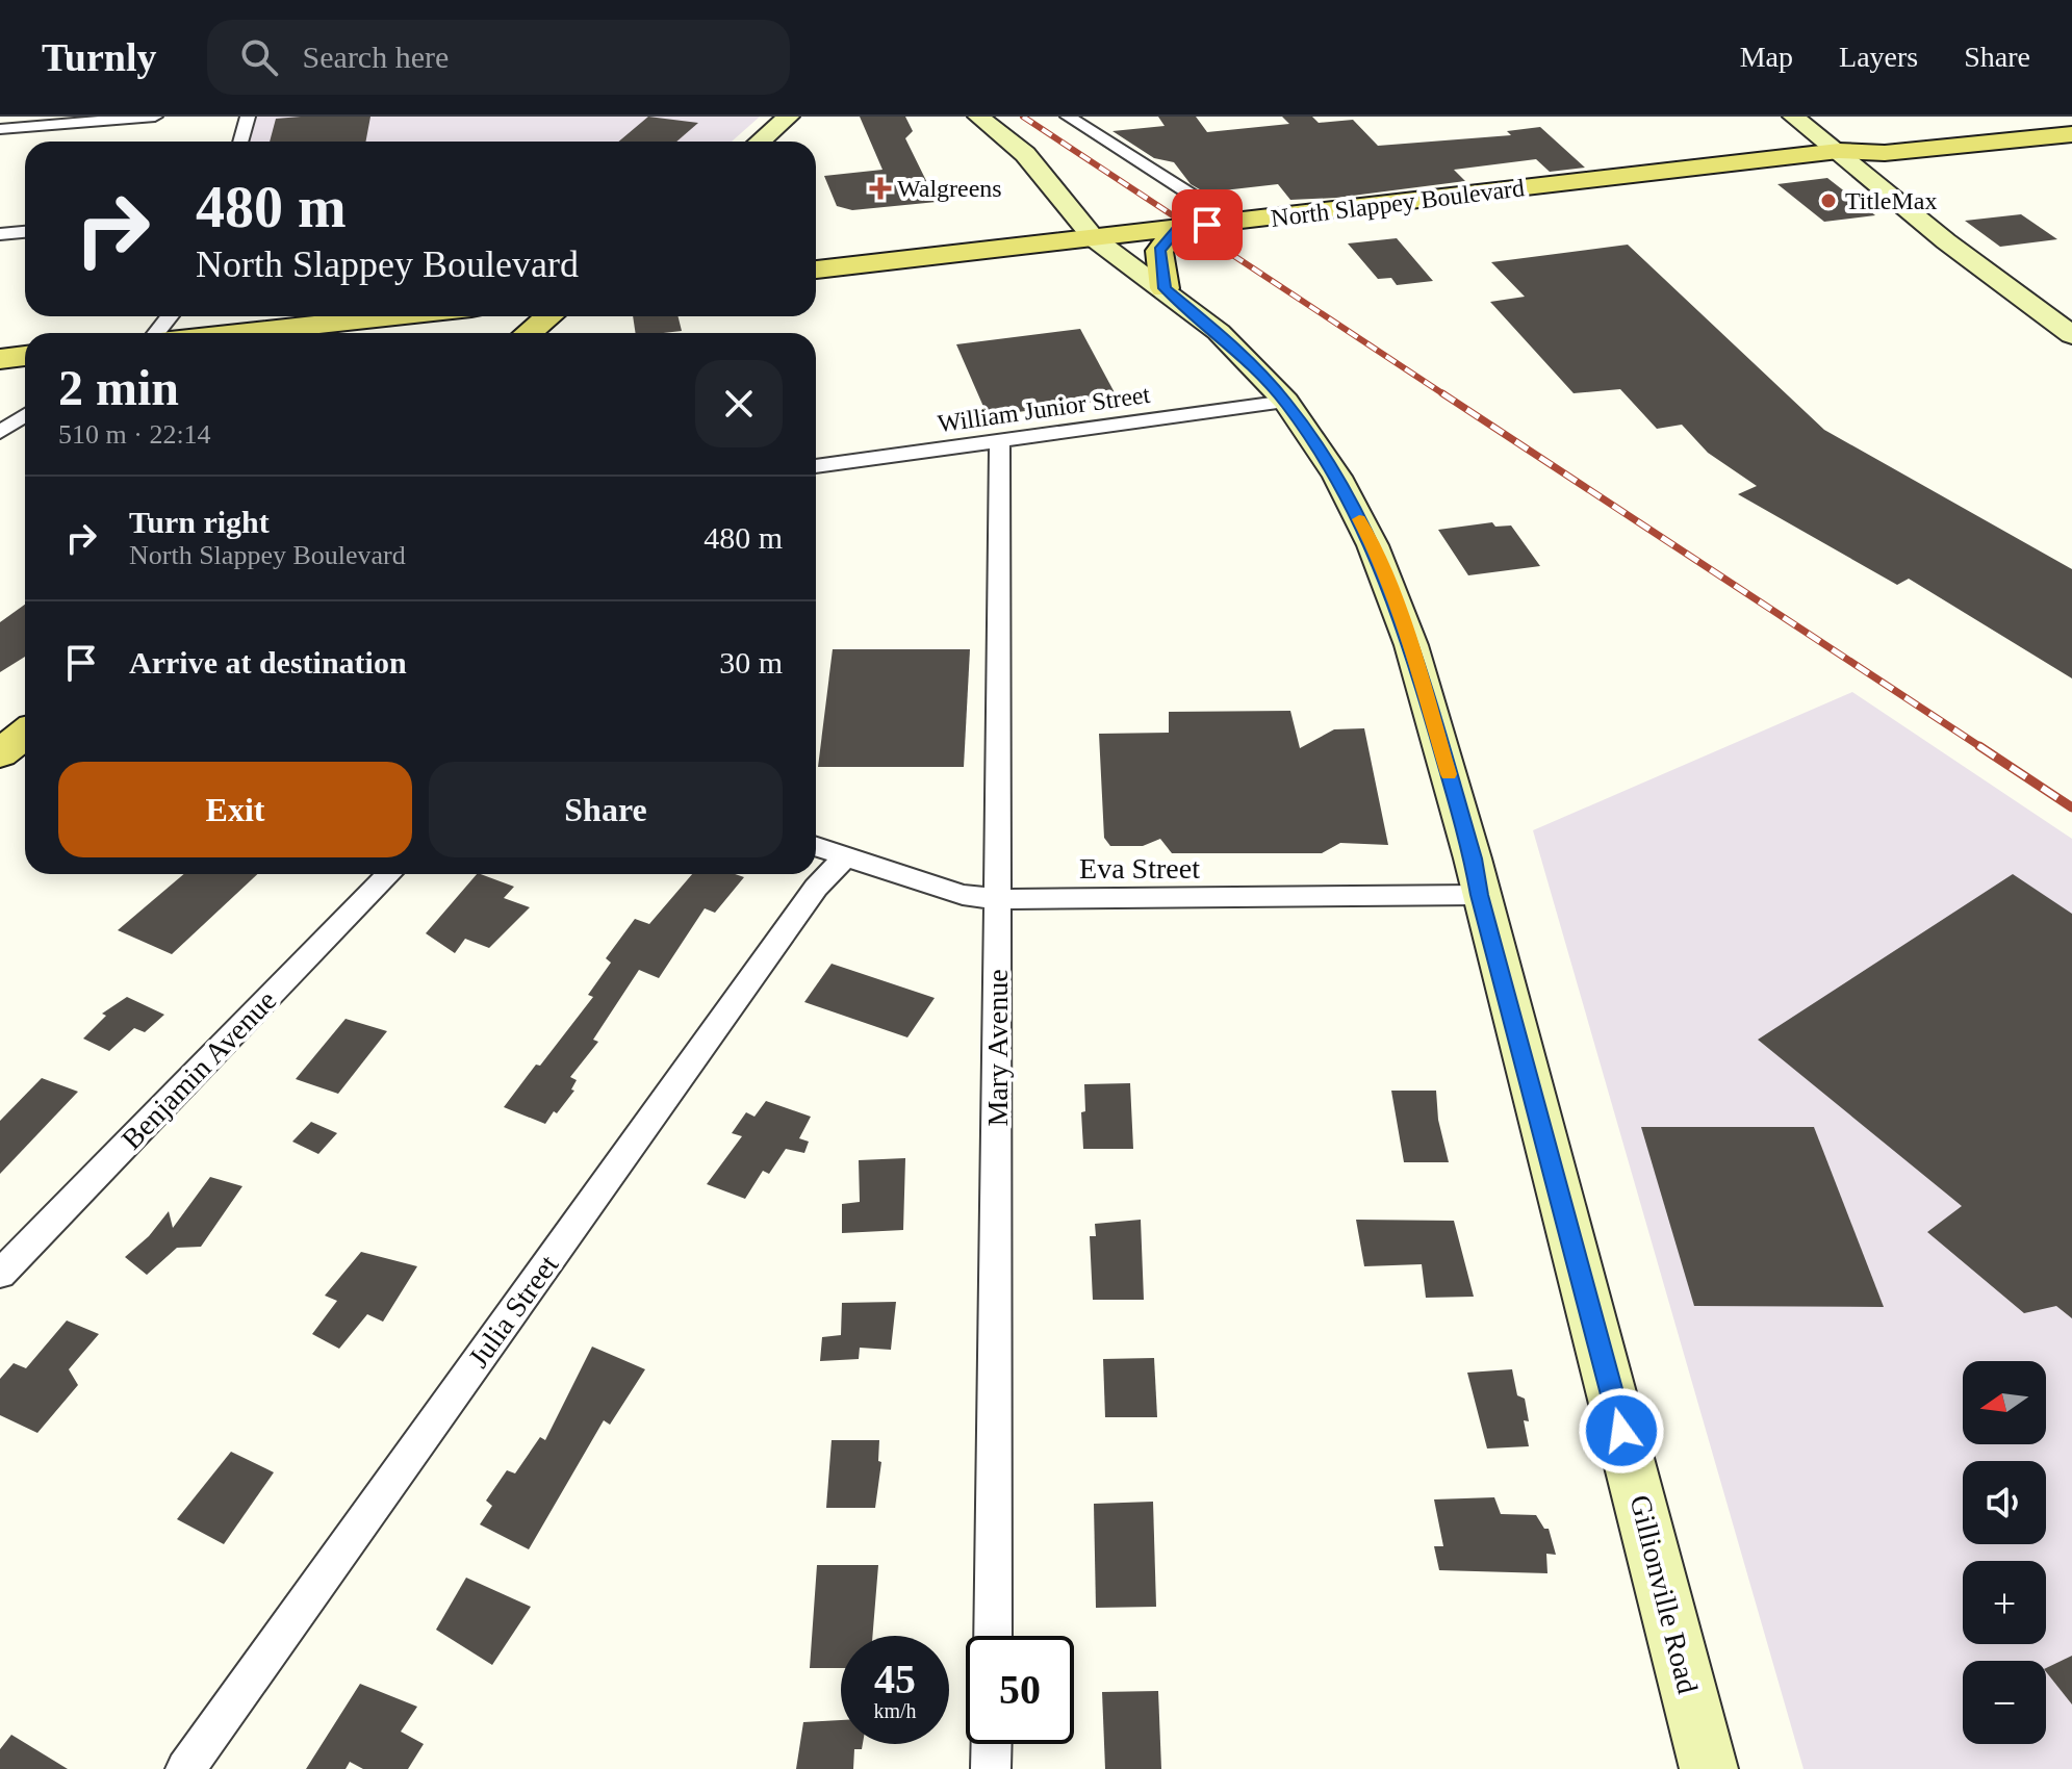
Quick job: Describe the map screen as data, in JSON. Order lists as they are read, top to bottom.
{
  "streets": {
    "main road": ["North Slappey Boulevard", "Gillionville Road"],
    "street": [
      "William Junior Street",
      "Eva Street",
      "Mary Avenue",
      "Benjamin Avenue",
      "Julia Street"
    ]
  },
  "crossings": [
    ["North Slappey Boulevard", "Gillionville Road"],
    ["William Junior Street", "Mary Avenue"],
    ["William Junior Street", "Gillionville Road"],
    ["Eva Street", "Mary Avenue"],
    ["Eva Street", "Julia Street"],
    ["Eva Street", "Gillionville Road"]
  ],
  "places": {
    "health": ["Walgreens"],
    "other": ["TitleMax"]
  },
  "north": "left",
  "page": {
    "header": "Turnly",
    "search": "Search here",
    "nav": ["Map", "Layers", "Share"],
    "turn": ["480 m", "North Slappey Boulevard"],
    "heading": ["2 min", "510 m · 22:14"],
    "list": [
      {
        "name": "Turn right",
        "note": "North Slappey Boulevard",
        "value": "480 m"
      },
      {
        "name": "Arrive at destination",
        "value": "30 m"
      }
    ],
    "buttons": ["Exit", "Share"],
    "map_buttons": ["+", "−"],
    "speed": "45 km/h",
    "limit": "50"
  }
}
